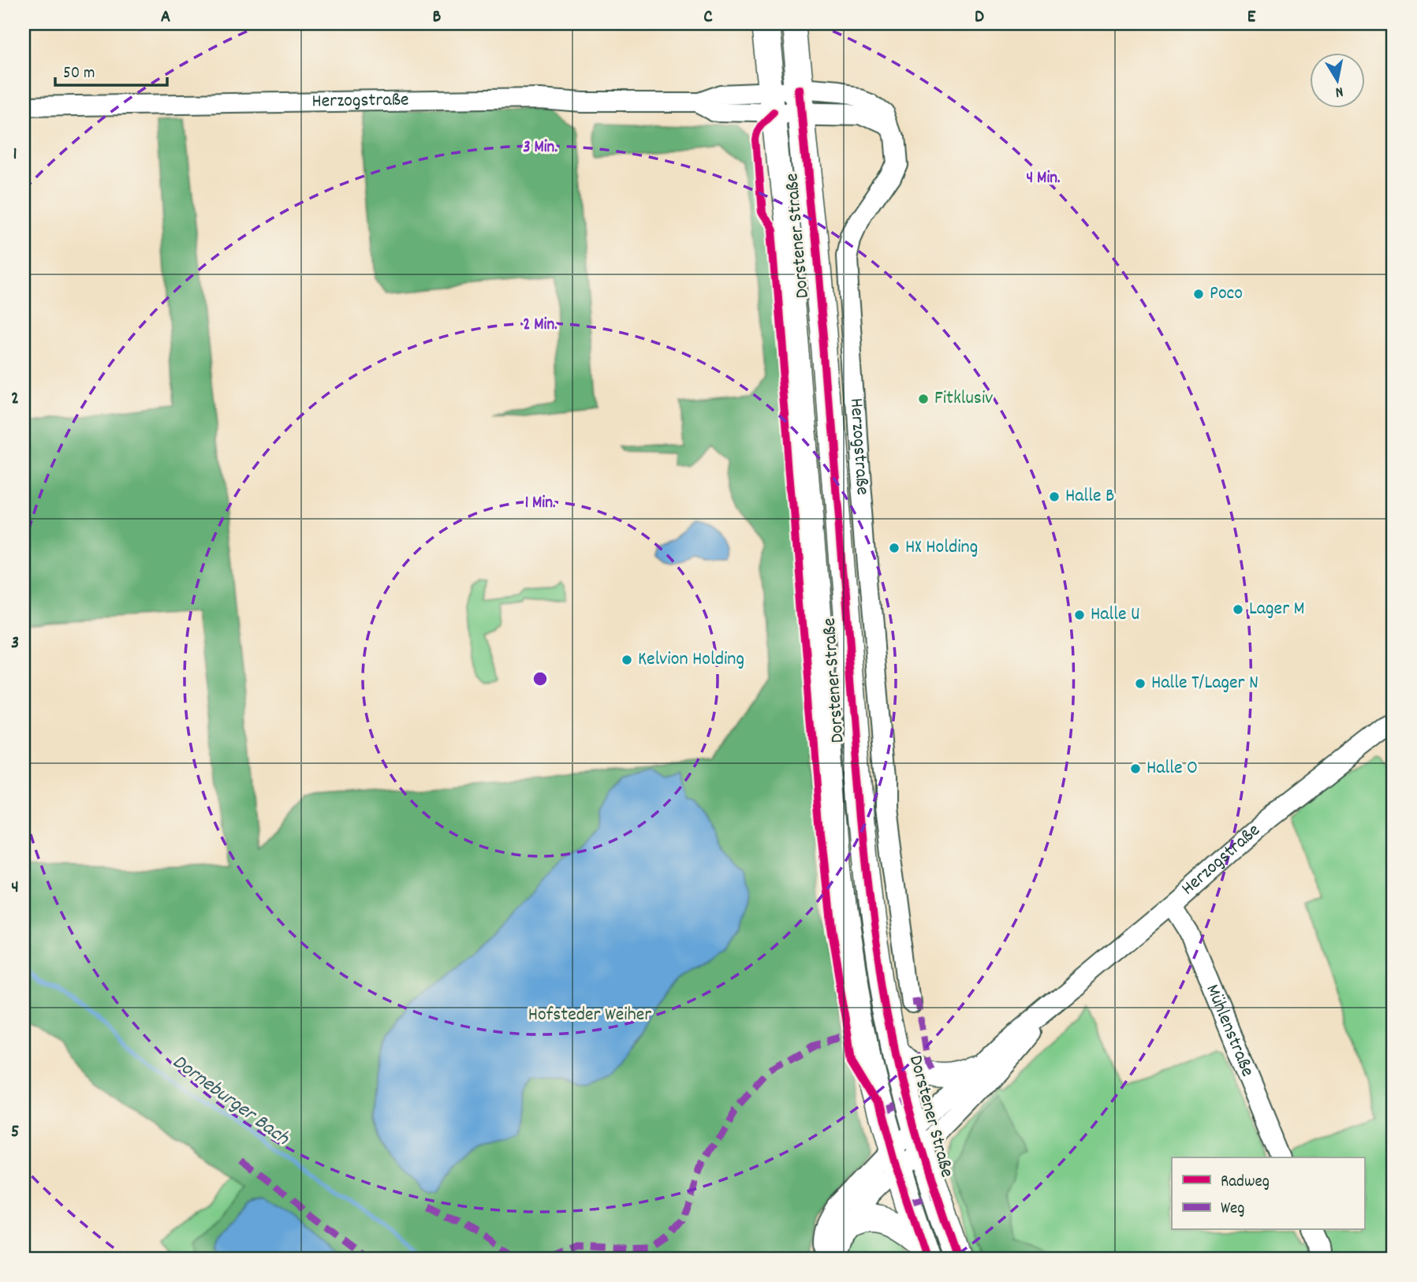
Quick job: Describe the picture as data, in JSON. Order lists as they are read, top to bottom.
{
  "streets": {
    "main road": ["Dorstener Straße"],
    "street": ["Herzogstraße", "Mühlenstraße"]
  },
  "crossings": [
    ["Herzogstraße", "Dorstener Straße"],
    ["Herzogstraße", "Mühlenstraße"]
  ],
  "water": ["Dorneburger Bach"],
  "parks": ["Hofsteder Weiher"],
  "places": [
    "Poco",
    "Fitklusiv",
    "Halle B",
    "HX Holding",
    "Lager M",
    "Halle U",
    "Kelvion Holding",
    "Halle T/Lager N",
    "Halle O"
  ],
  "legend": ["Radweg", "Weg"],
  "scale_bar": "50 m",
  "north": "bottom",
  "grid": {
    "columns": [
      "A",
      "B",
      "C",
      "D",
      "E"
    ],
    "rows": [
      "1",
      "2",
      "3",
      "4",
      "5"
    ]
  },
  "rings": [
    "3 Min.",
    "4 Min.",
    "2 Min.",
    "1 Min."
  ]
}
